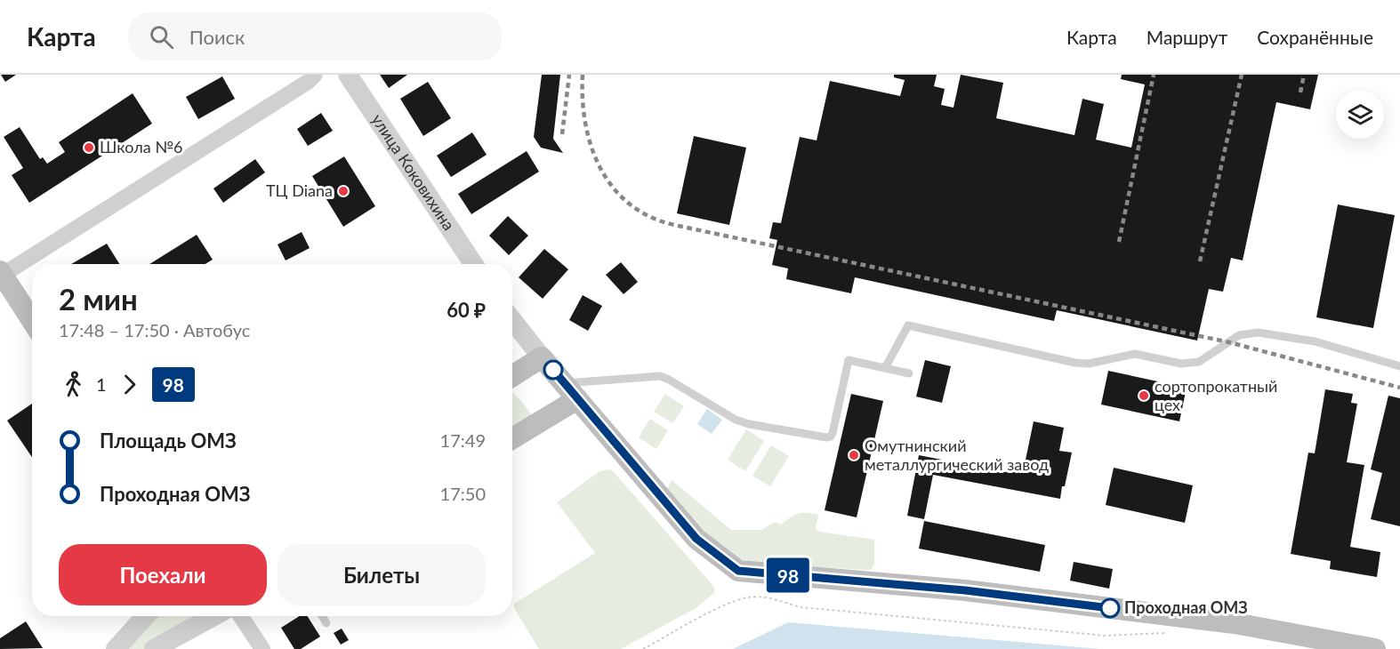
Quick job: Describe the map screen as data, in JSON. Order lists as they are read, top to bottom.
{
  "streets": {
    "street": ["улица Коковихина"]
  },
  "places": [
    "Школа №6",
    "ТЦ Diana",
    "сортопрокатный цех",
    "Омутнинский металлургический завод",
    "Проходная ОМЗ"
  ],
  "lines": ["bus line 98"],
  "page": {
    "header": "Карта",
    "search": "Поиск",
    "nav": ["Карта", "Маршрут", "Сохранённые"],
    "on_map": "98",
    "heading": ["2 мин", "17:48 – 17:50 · Автобус", "60 ₽"],
    "legs": ["1", "98"],
    "list": [
      {
        "name": "Площадь ОМЗ",
        "value": "17:49"
      },
      {
        "name": "Проходная ОМЗ",
        "value": "17:50"
      }
    ],
    "buttons": ["Поехали", "Билеты"]
  }
}
